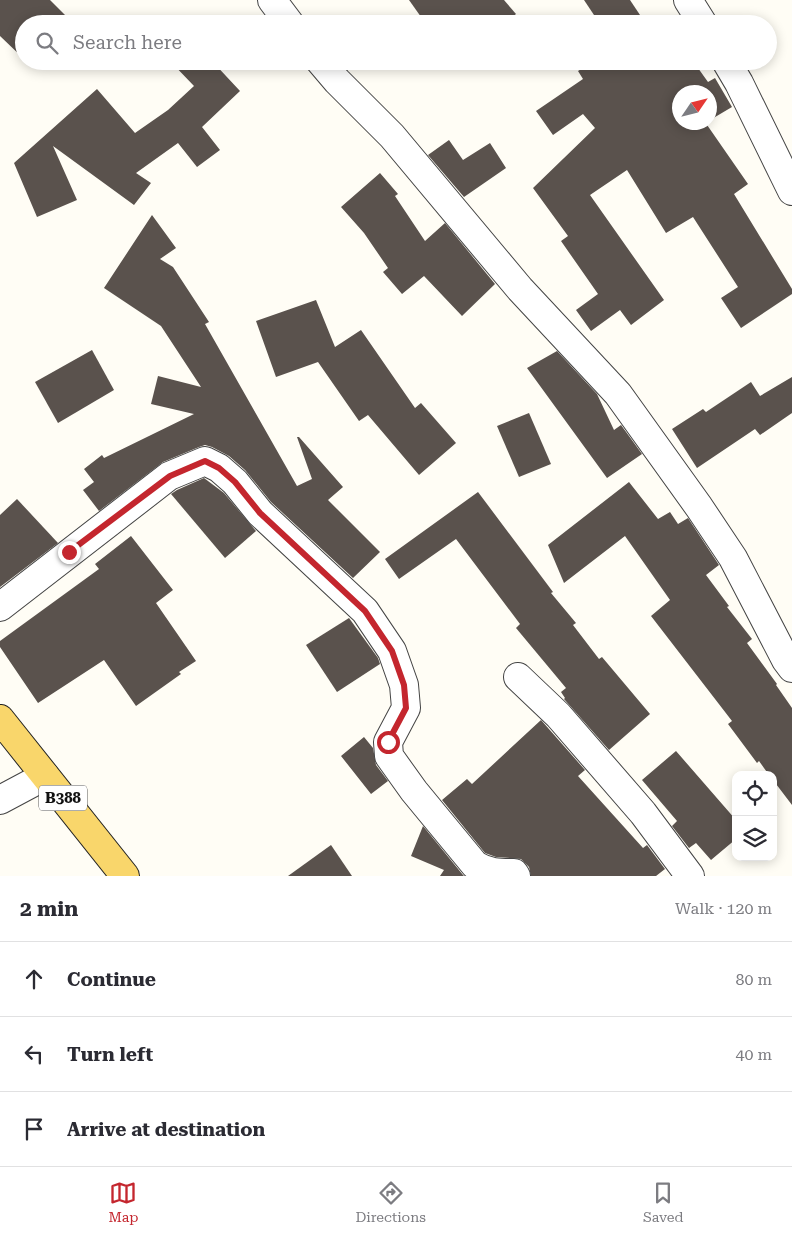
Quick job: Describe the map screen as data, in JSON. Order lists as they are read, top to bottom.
{
  "streets": {
    "main road": ["B388"]
  },
  "north": "top right",
  "page": {
    "search": "Search here",
    "heading": ["2 min", "Walk · 120 m"],
    "list": [
      ["Continue", "80 m"],
      ["Turn left", "40 m"],
      "Arrive at destination"
    ],
    "nav": ["Map", "Directions", "Saved"]
  }
}
